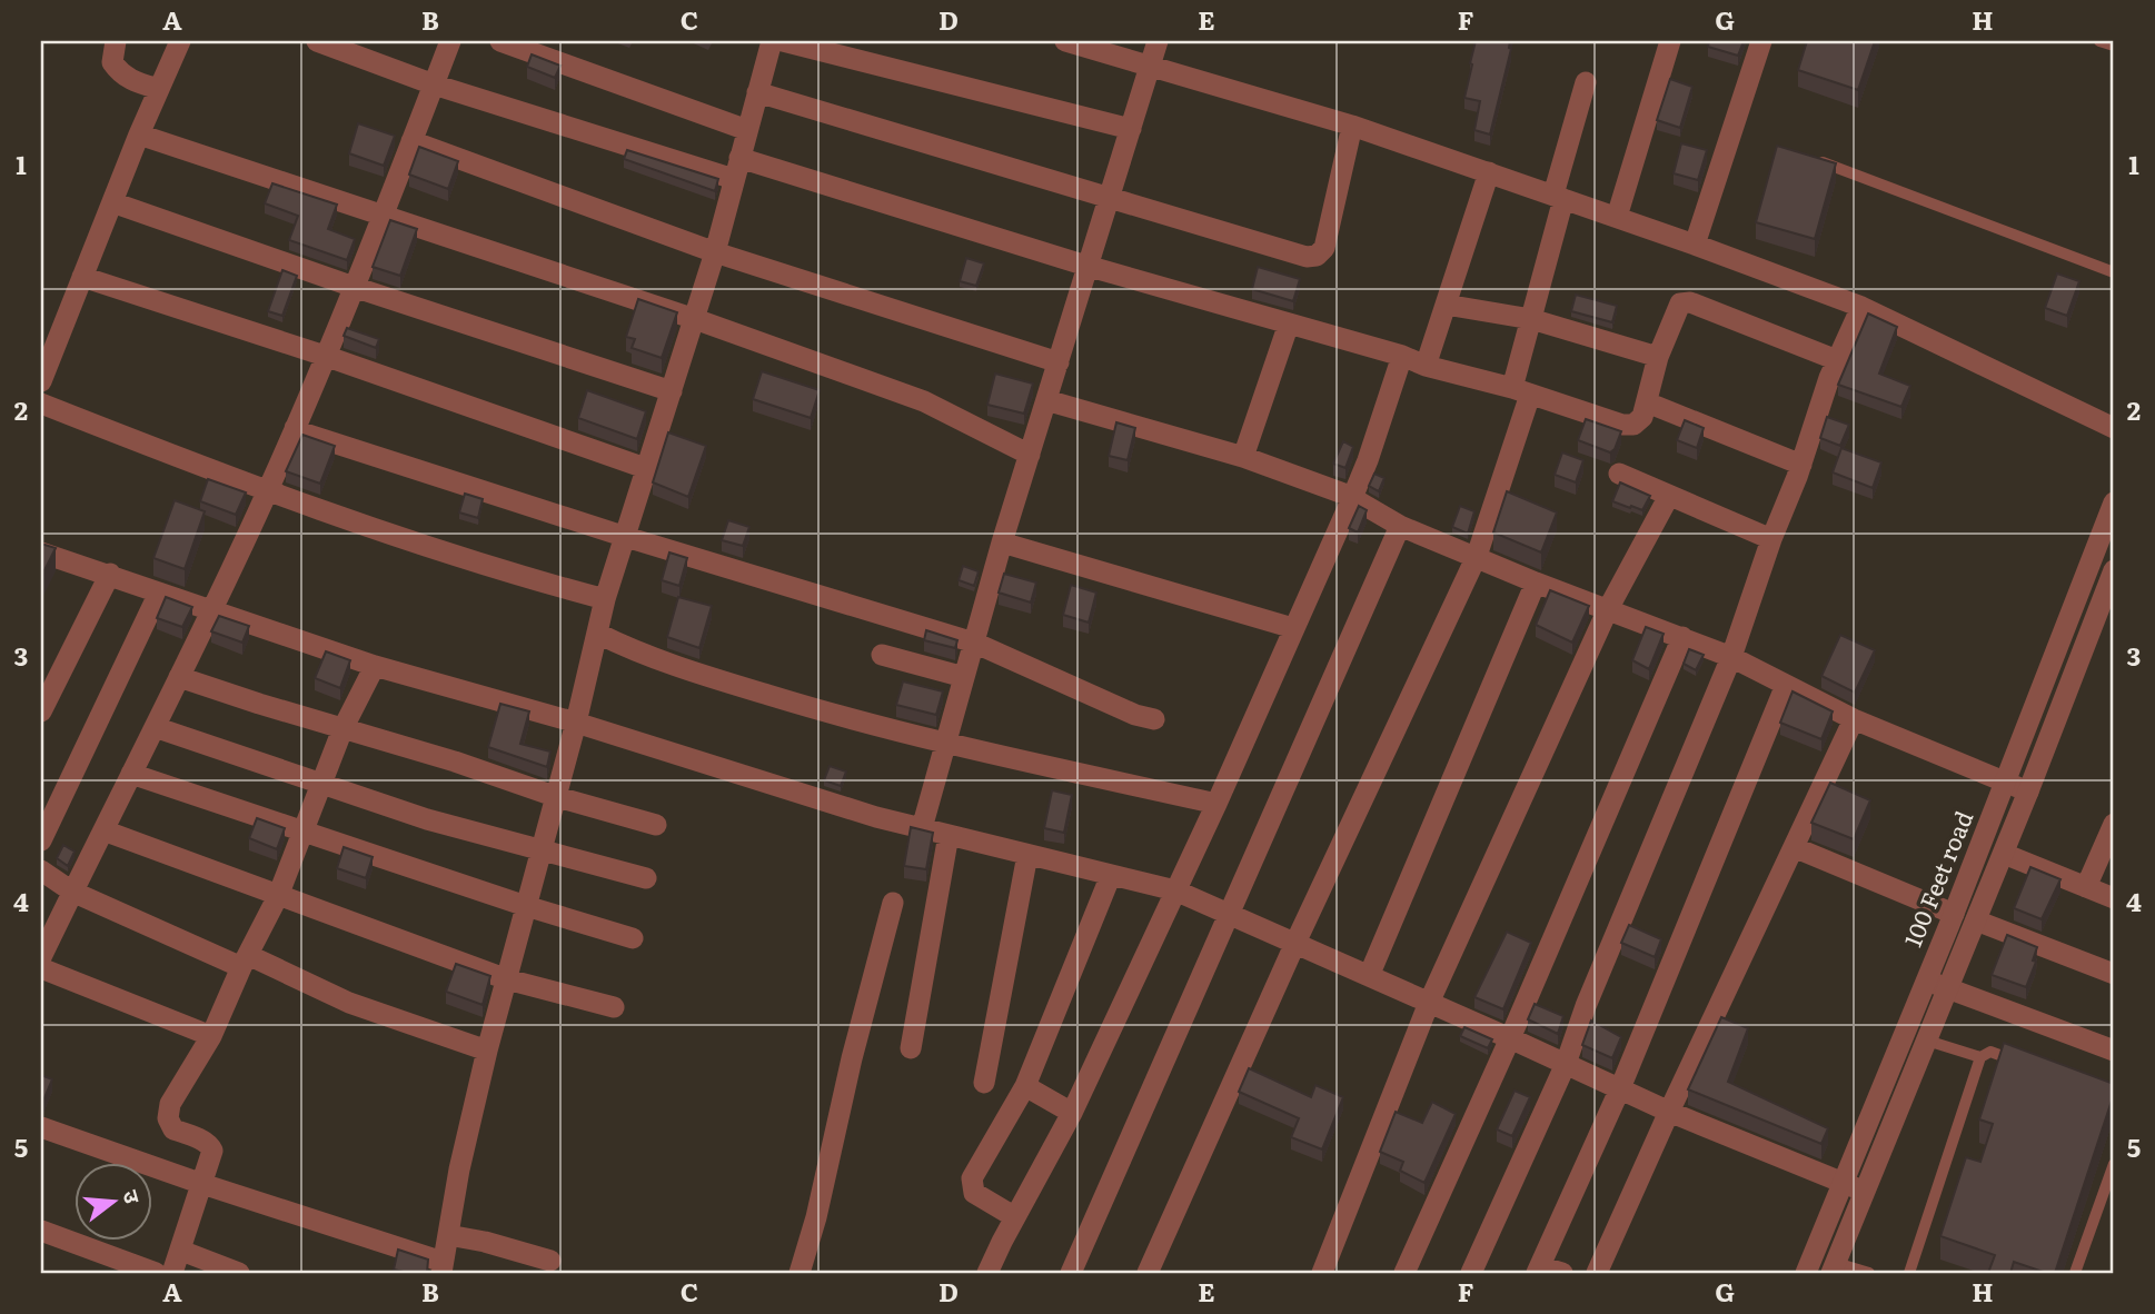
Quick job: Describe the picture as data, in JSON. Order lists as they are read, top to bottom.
{
  "streets": {
    "street": ["100 Feet road"]
  },
  "north": "right",
  "grid": {
    "columns": [
      "A",
      "B",
      "C",
      "D",
      "E",
      "F",
      "G",
      "H"
    ],
    "rows": [
      "1",
      "2",
      "3",
      "4",
      "5"
    ]
  }
}
